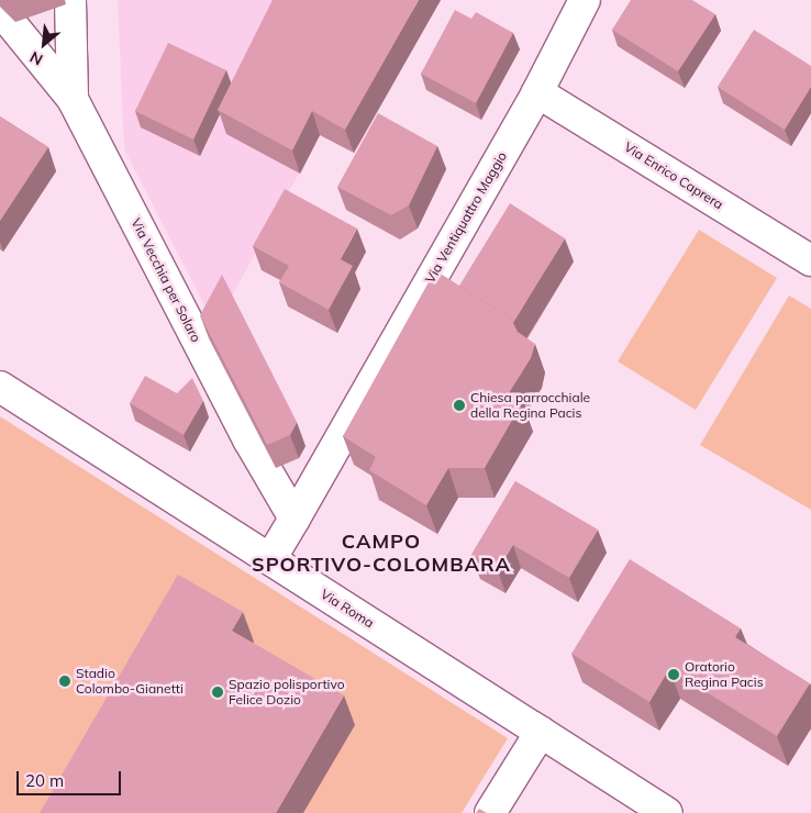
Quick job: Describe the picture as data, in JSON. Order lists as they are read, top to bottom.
{
  "streets": {
    "street": [
      "Via Enrico Caprera",
      "Via Ventiquattro Maggio",
      "Via Vecchia per Solaro",
      "Via Roma"
    ]
  },
  "crossings": [
    ["Via Enrico Caprera", "Via Ventiquattro Maggio"],
    ["Via Ventiquattro Maggio", "Via Vecchia per Solaro"]
  ],
  "districts": ["CAMPO SPORTIVO-COLOMBARA"],
  "places": [
    "Chiesa parrocchiale della Regina Pacis",
    "Oratorio Regina Pacis",
    "Stadio Colombo-Gianetti",
    "Spazio polisportivo Felice Dozio"
  ],
  "scale_bar": "20 m",
  "north": "bottom left"
}
